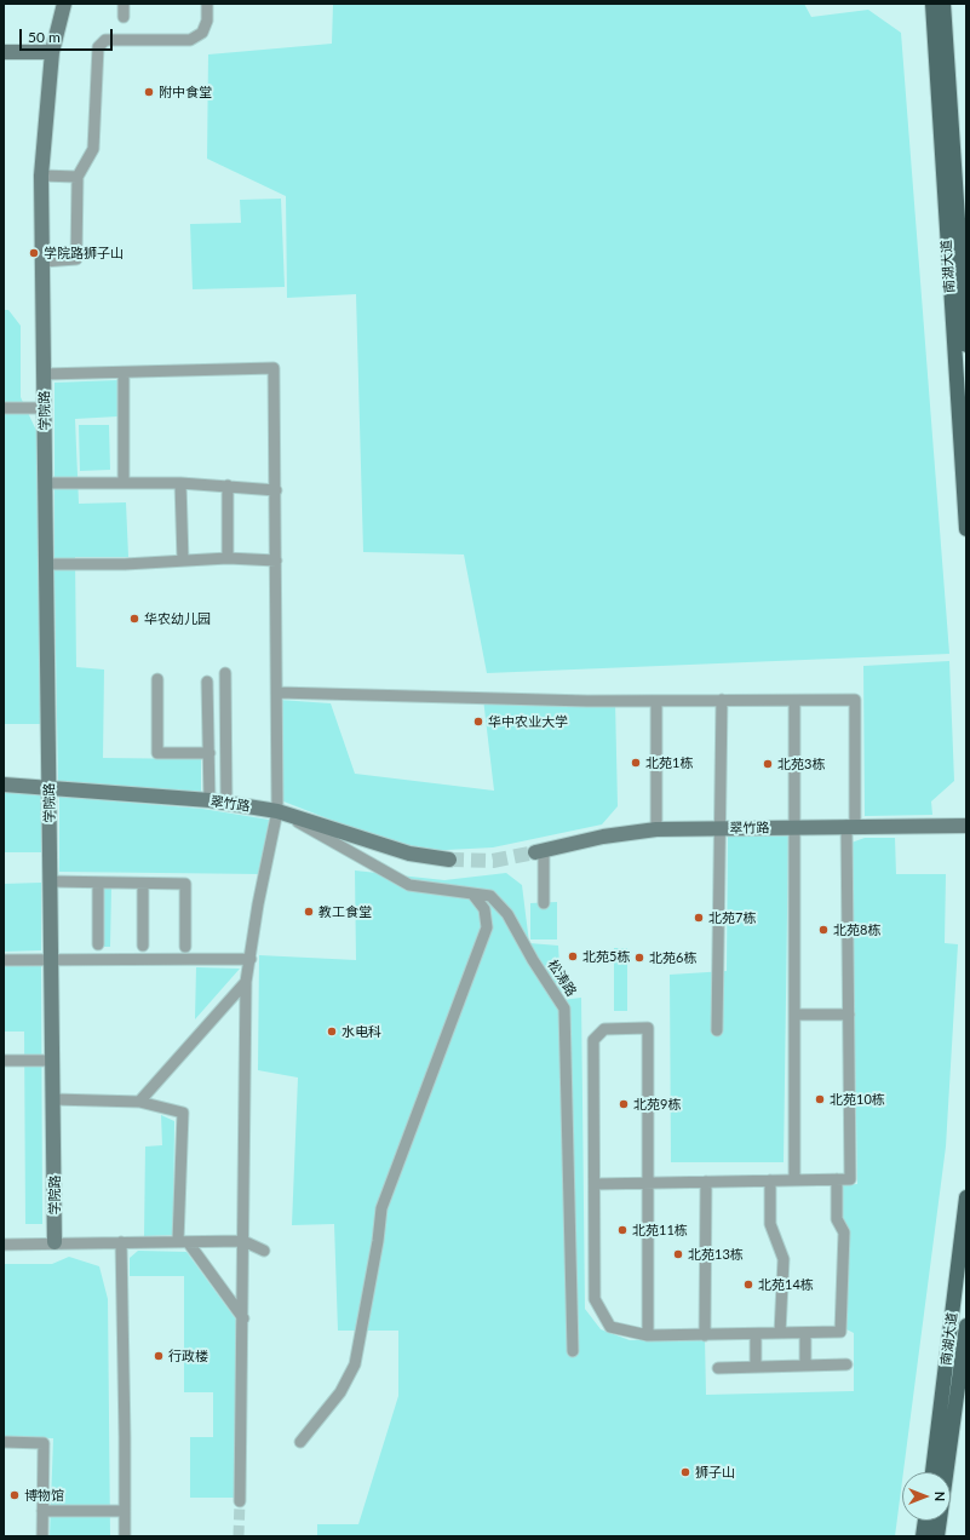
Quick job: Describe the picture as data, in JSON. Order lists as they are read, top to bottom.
{
  "streets": {
    "main road": ["南湖大道"],
    "street": ["学院路", "翠竹路", "松涛路"]
  },
  "crossings": [
    ["学院路", "翠竹路"],
    ["翠竹路", "松涛路"]
  ],
  "places": [
    "附中食堂",
    "学院路狮子山",
    "华农幼儿园",
    "华中农业大学",
    "北苑1栋",
    "北苑3栋",
    "教工食堂",
    "北苑7栋",
    "北苑8栋",
    "北苑5栋",
    "北苑6栋",
    "水电科",
    "北苑10栋",
    "北苑9栋",
    "北苑11栋",
    "北苑13栋",
    "北苑14栋",
    "行政楼",
    "狮子山",
    "博物馆"
  ],
  "scale_bar": "50 m",
  "north": "right"
}
